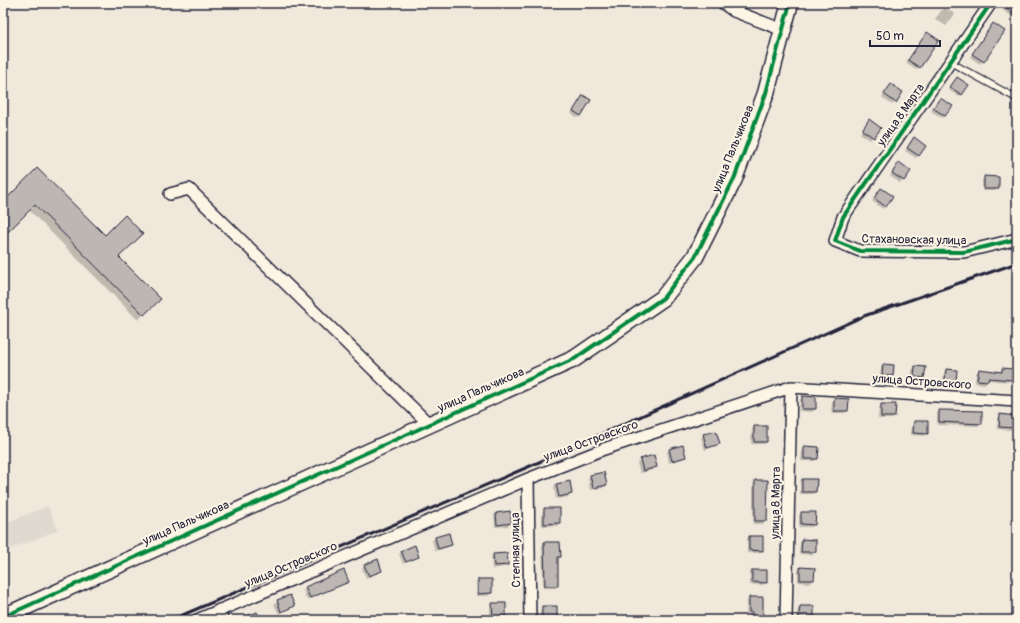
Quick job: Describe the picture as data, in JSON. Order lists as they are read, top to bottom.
{
  "streets": {
    "street": [
      "улица 8 Марта",
      "улица Пальчикова",
      "Стахановская улица",
      "улица Островского",
      "Степная улица"
    ]
  },
  "crossings": [
    ["улица 8 Марта", "Стахановская улица"],
    ["улица 8 Марта", "улица Островского"],
    ["улица Островского", "Степная улица"]
  ],
  "scale_bar": "50 m"
}
